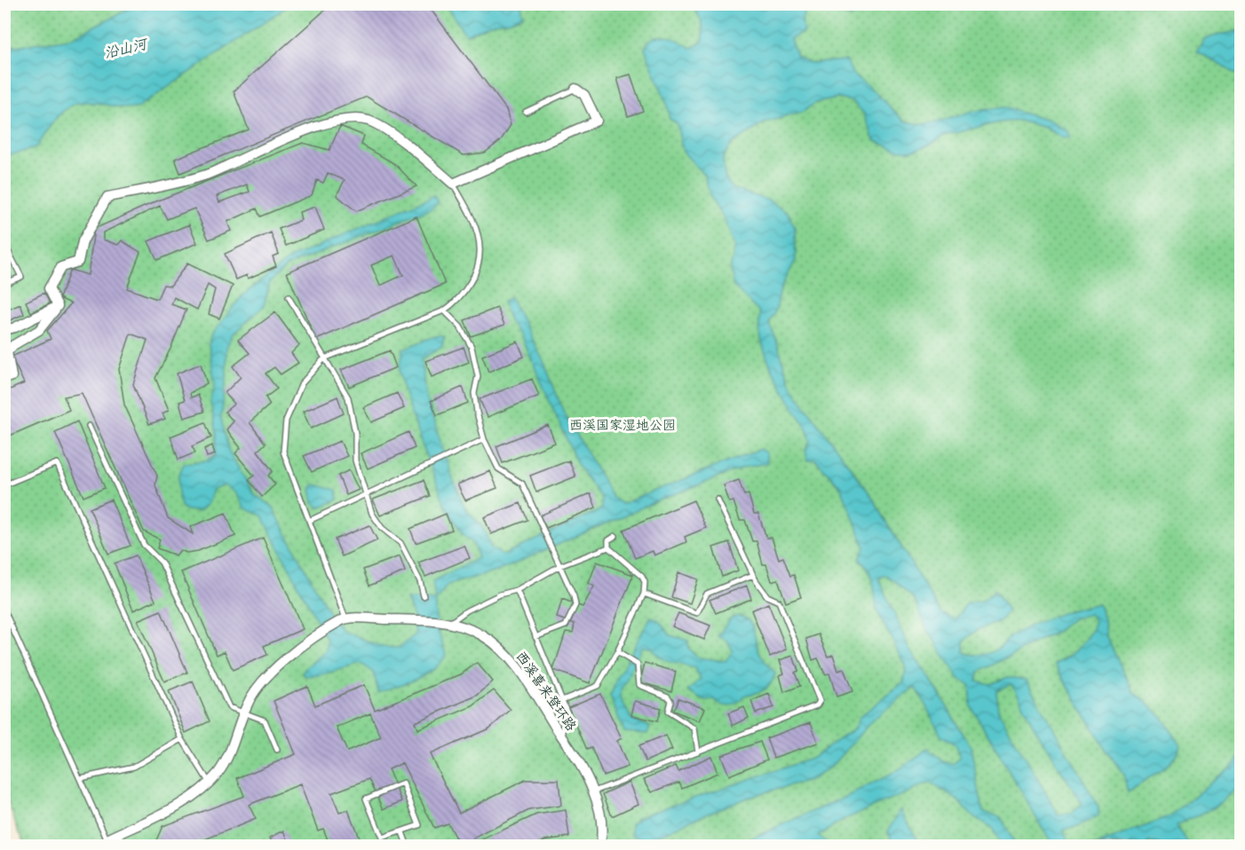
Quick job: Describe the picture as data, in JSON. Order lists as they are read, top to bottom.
{
  "streets": {
    "street": ["西溪喜来登环路"]
  },
  "water": ["沿山河"],
  "parks": ["西溪国家湿地公园"]
}
